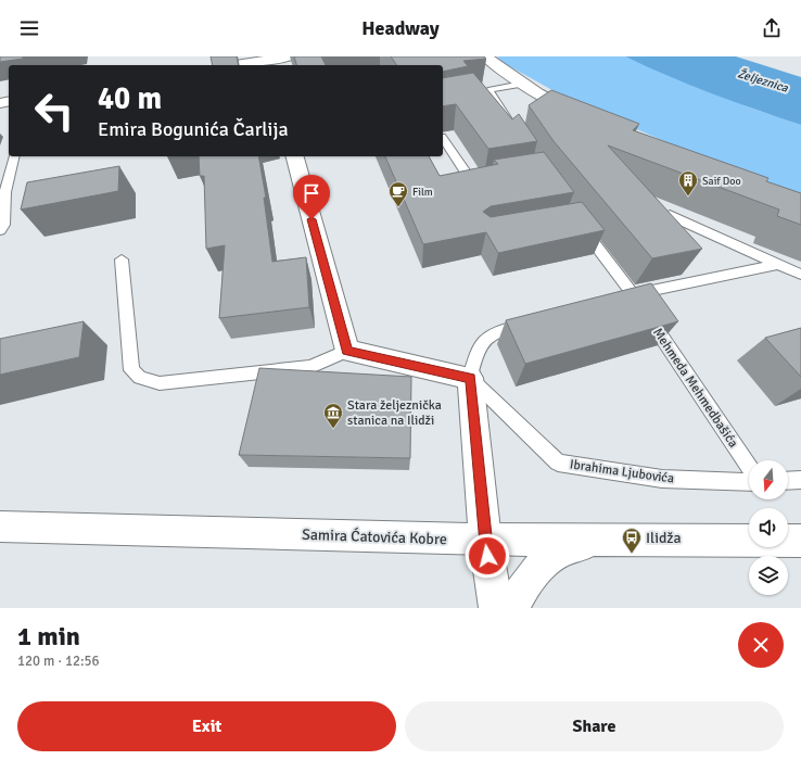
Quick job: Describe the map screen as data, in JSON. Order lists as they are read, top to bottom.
{
  "streets": {
    "street": ["Samira Ćatovića Kobre"],
    "lane": ["Mehmeda Mehmedbašića", "Ibrahima Ljubovića"]
  },
  "water": ["Željeznica"],
  "places": {
    "building": ["Saif Doo"],
    "cafe": ["Film"],
    "museum": ["Stara željeznička stanica na Ilidži"],
    "bus stop": ["Ilidža"]
  },
  "north": "bottom",
  "page": {
    "header": "Headway",
    "turn": ["40 m", "Emira Bogunića Čarlija"],
    "heading": ["1 min", "120 m · 12:56"],
    "buttons": ["Exit", "Share"]
  }
}
